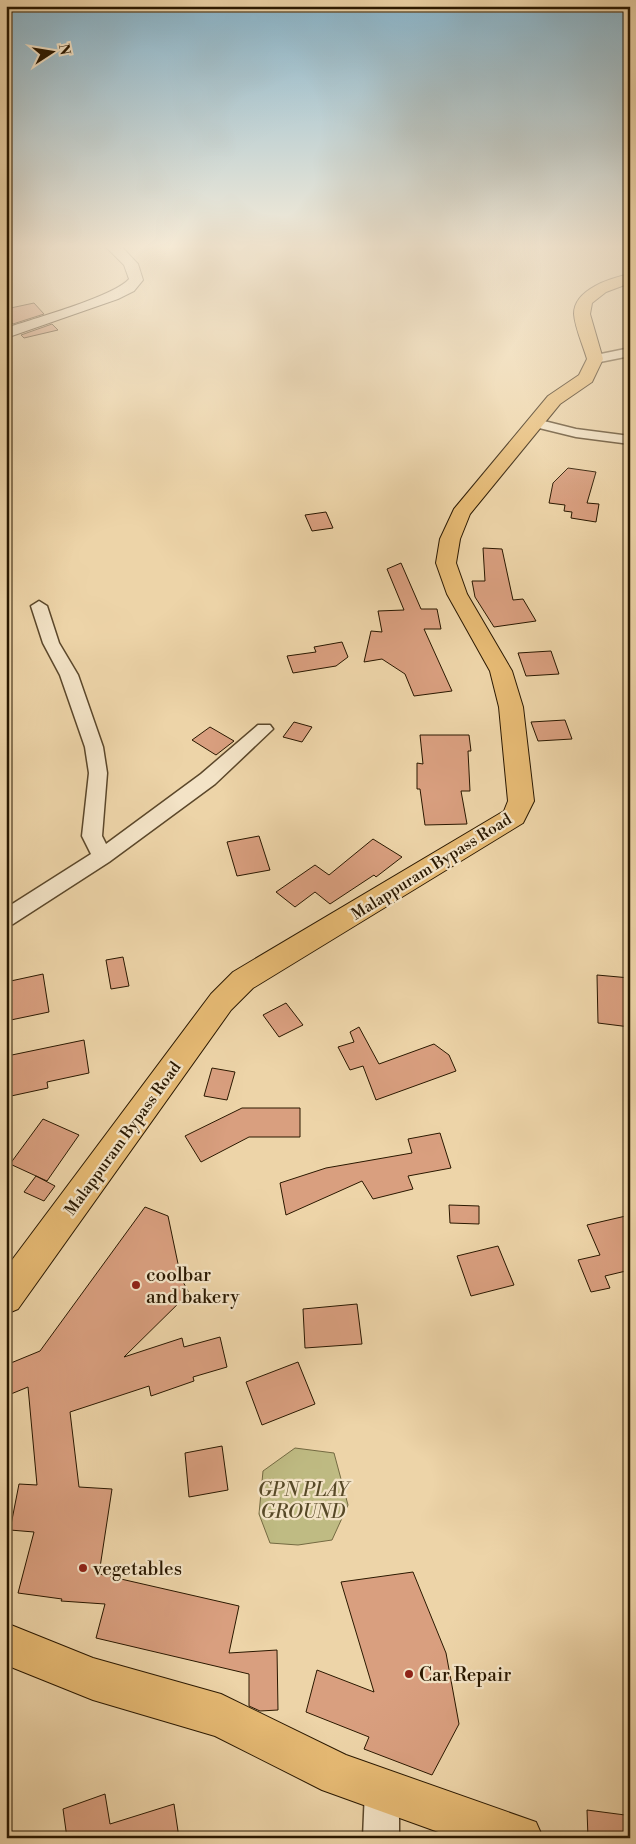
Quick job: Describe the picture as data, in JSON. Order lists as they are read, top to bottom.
{
  "streets": {
    "main road": ["Malappuram Bypass Road"]
  },
  "parks": ["GPN PLAY GROUND"],
  "places": ["coolbar and bakery", "vegetables", "Car Repair"],
  "north": "right"
}
